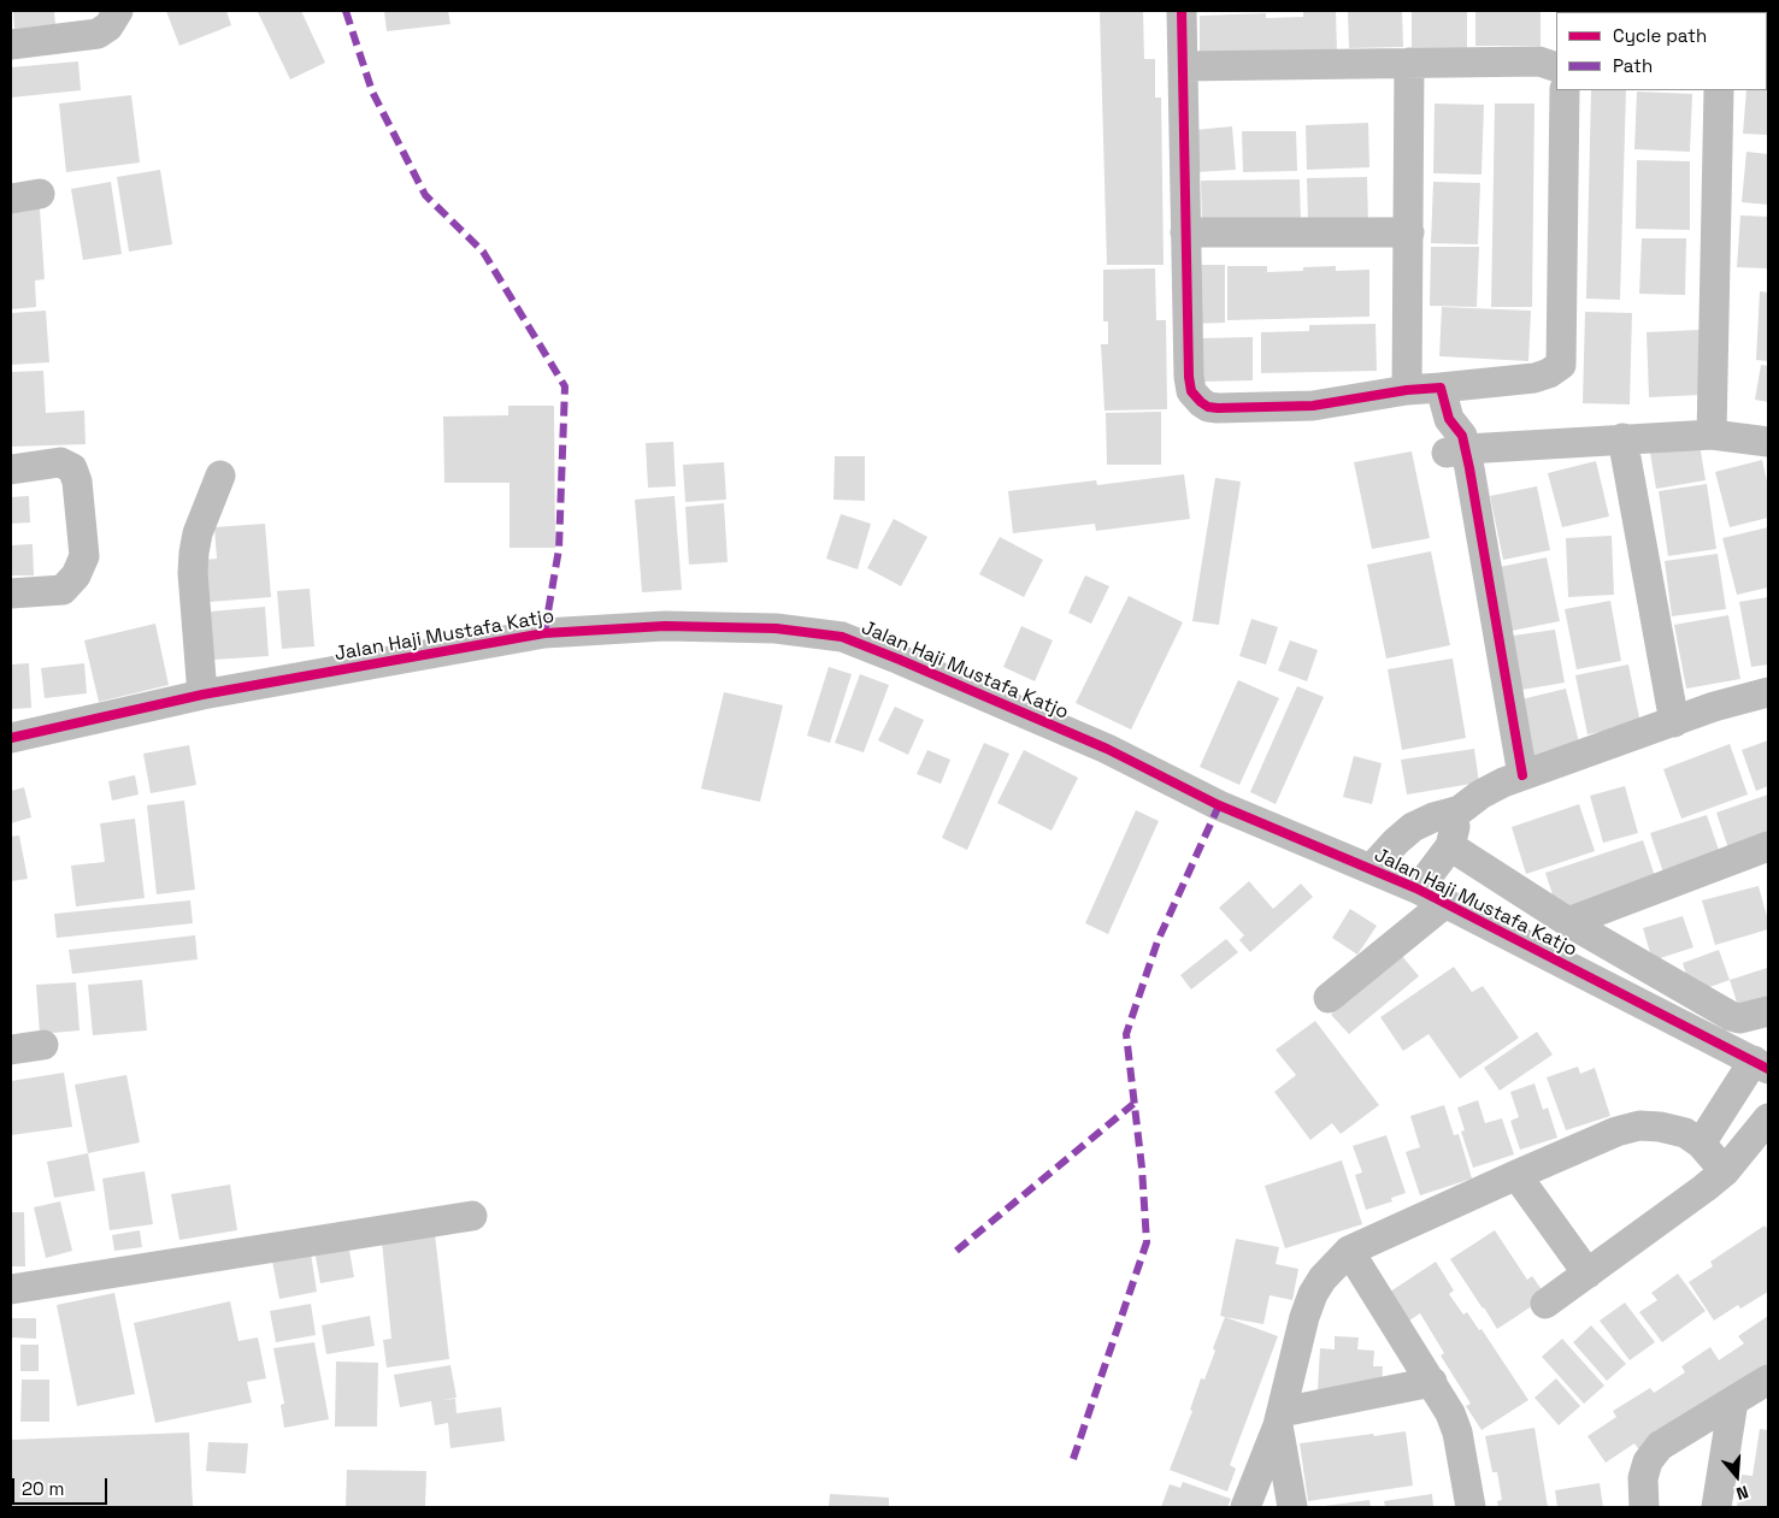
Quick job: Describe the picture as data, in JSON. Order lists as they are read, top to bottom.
{
  "streets": {
    "street": ["Jalan Haji Mustafa Katjo"]
  },
  "legend": ["Cycle path", "Path"],
  "scale_bar": "20 m",
  "north": "bottom"
}
